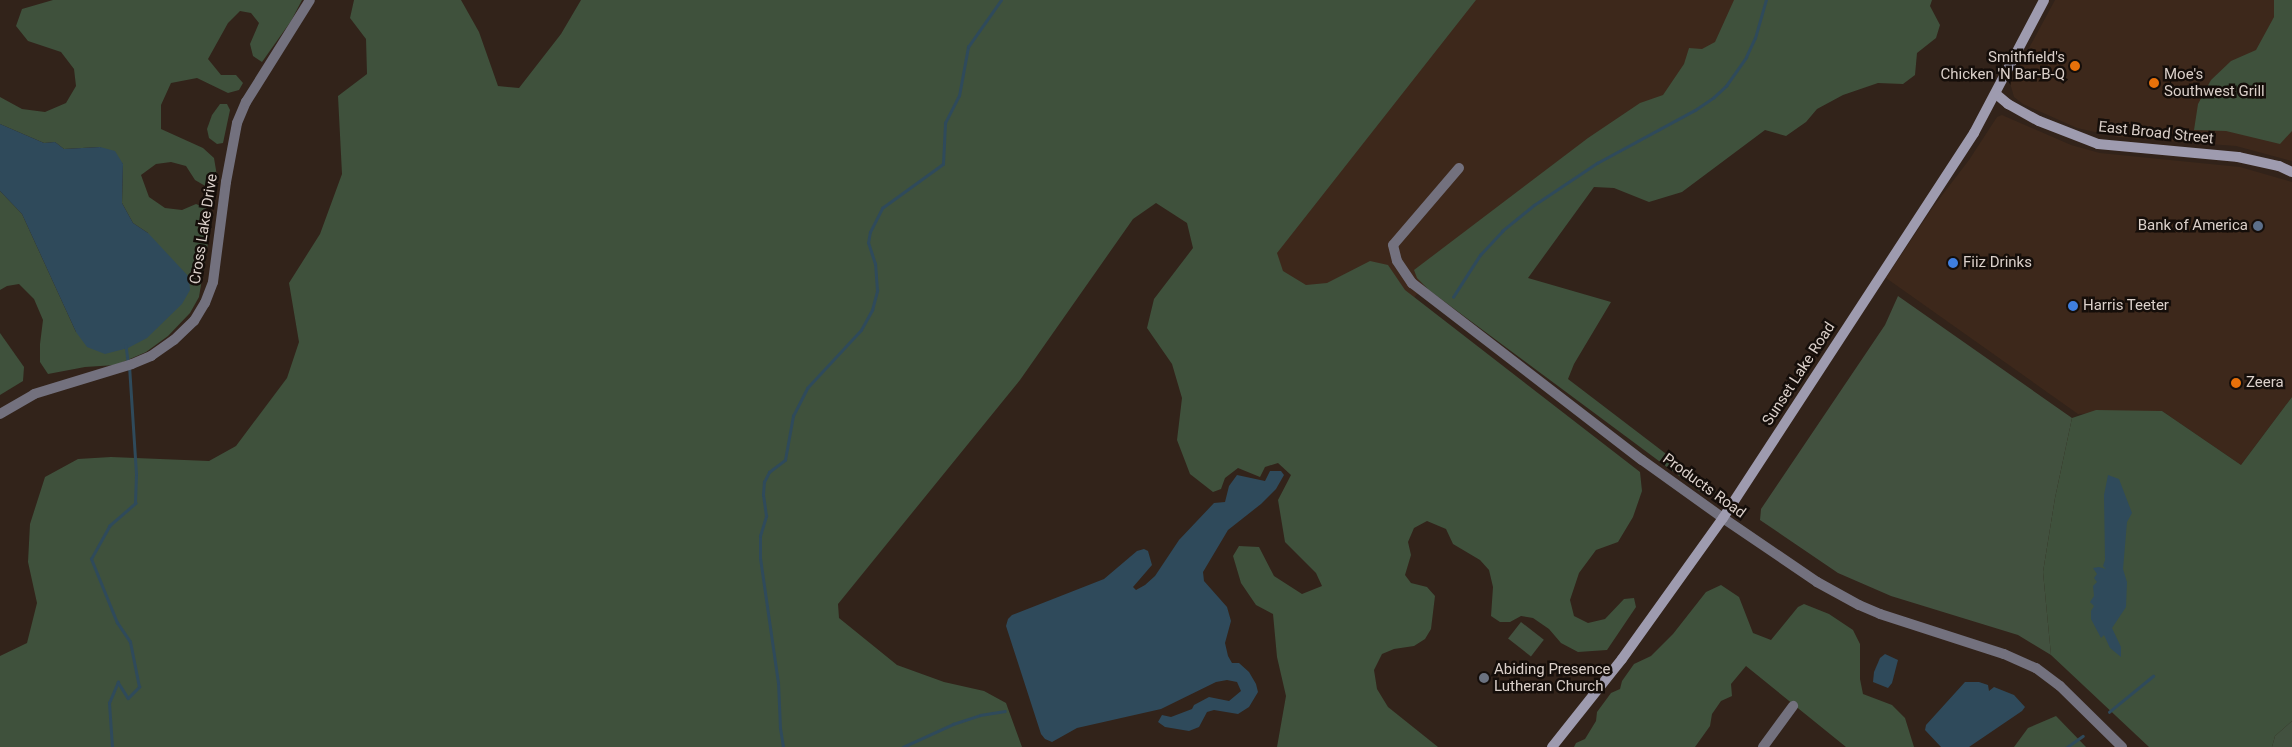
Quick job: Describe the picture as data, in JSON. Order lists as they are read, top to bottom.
{
  "streets": {
    "main road": ["East Broad Street", "Sunset Lake Road"],
    "street": ["Cross Lake Drive", "Products Road"]
  },
  "crossings": [
    ["East Broad Street", "Sunset Lake Road"],
    ["Sunset Lake Road", "Products Road"]
  ],
  "places": [
    "Smithfield's Chicken 'N Bar-B-Q",
    "Moe's Southwest Grill",
    "Bank of America",
    "Fiiz Drinks",
    "Harris Teeter",
    "Zeera",
    "Abiding Presence Lutheran Church"
  ]
}
